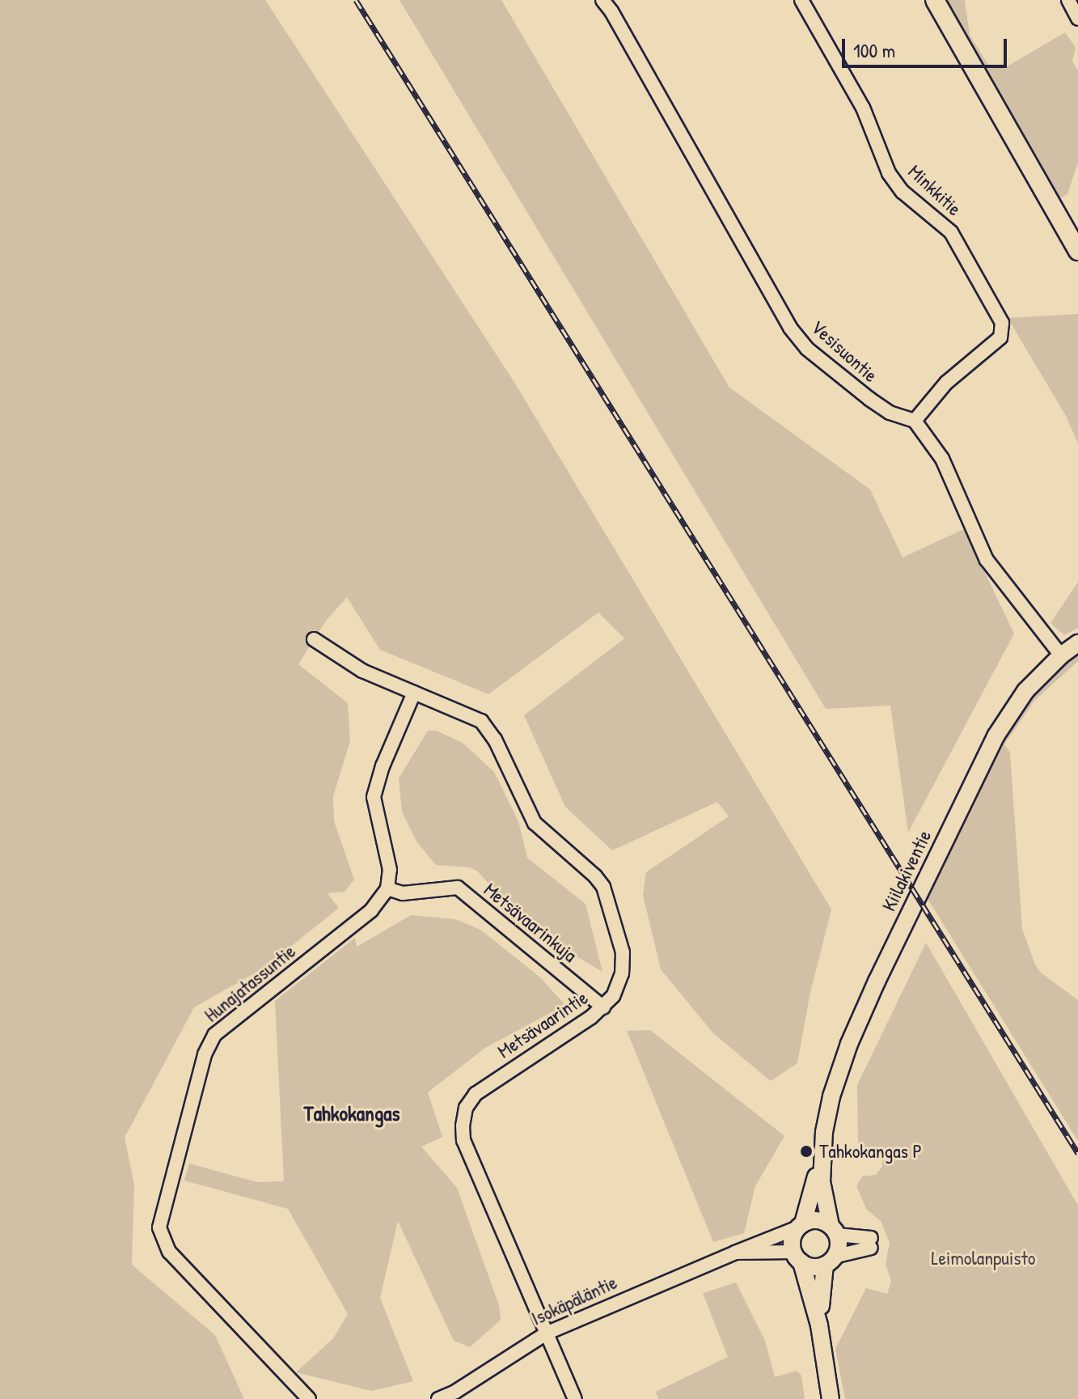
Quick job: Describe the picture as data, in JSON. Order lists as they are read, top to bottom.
{
  "streets": {
    "street": [
      "Minkkitie",
      "Vesisuontie",
      "Kiilakiventie",
      "Metsävaarinkuja",
      "Hunajatassuntie",
      "Metsävaarintie",
      "Isokäpäläntie"
    ]
  },
  "crossings": [
    ["Minkkitie", "Vesisuontie"],
    ["Kiilakiventie", "Isokäpäläntie"],
    ["Metsävaarinkuja", "Hunajatassuntie"],
    ["Metsävaarinkuja", "Metsävaarintie"],
    ["Metsävaarintie", "Isokäpäläntie"]
  ],
  "districts": ["Tahkokangas"],
  "parks": ["Leimolanpuisto"],
  "places": ["Tahkokangas P"],
  "scale_bar": "100 m"
}
